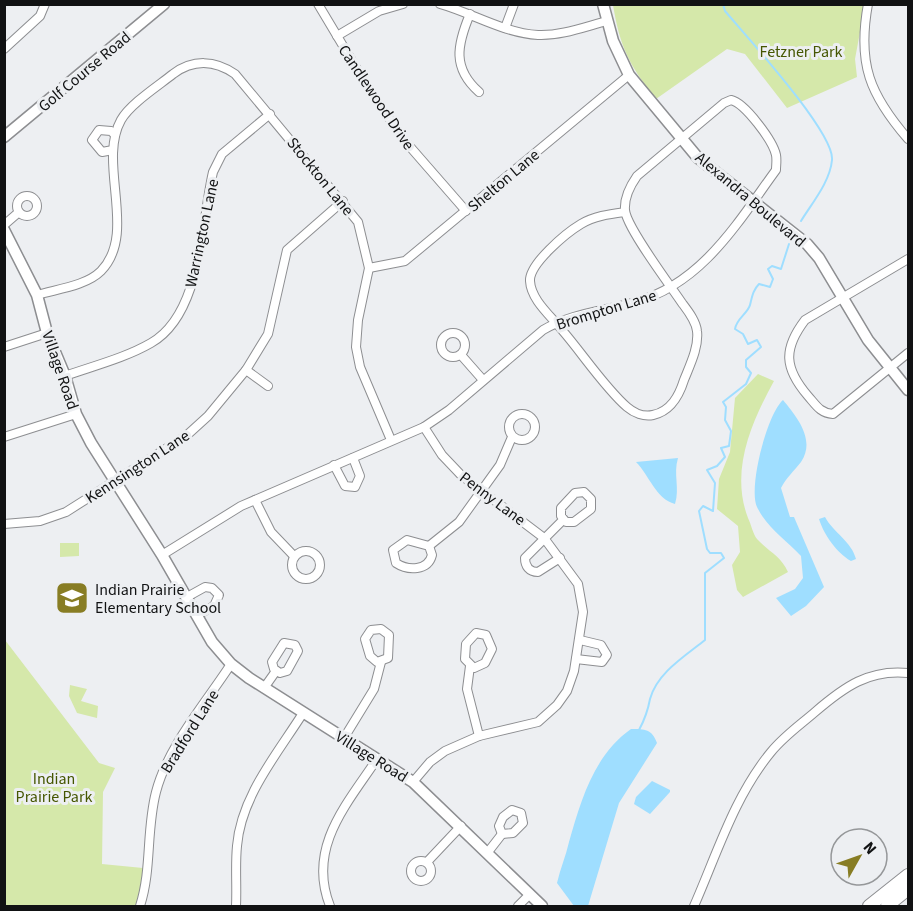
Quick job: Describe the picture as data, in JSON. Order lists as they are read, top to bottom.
{
  "streets": {
    "street": [
      "Golf Course Road",
      "Candlewood Drive",
      "Stockton Lane",
      "Shelton Lane",
      "Alexandra Boulevard",
      "Warrington Lane",
      "Brompton Lane",
      "Village Road",
      "Kennsington Lane",
      "Penny Lane",
      "Bradford Lane"
    ]
  },
  "crossings": [
    ["Candlewood Drive", "Shelton Lane"],
    ["Stockton Lane", "Shelton Lane"],
    ["Stockton Lane", "Warrington Lane"],
    ["Stockton Lane", "Brompton Lane"],
    ["Stockton Lane", "Village Road"],
    ["Stockton Lane", "Kennsington Lane"],
    ["Shelton Lane", "Alexandra Boulevard"],
    ["Alexandra Boulevard", "Brompton Lane"],
    ["Warrington Lane", "Village Road"],
    ["Brompton Lane", "Village Road"],
    ["Brompton Lane", "Penny Lane"],
    ["Village Road", "Kennsington Lane"],
    ["Village Road", "Penny Lane"],
    ["Village Road", "Bradford Lane"]
  ],
  "parks": ["Fetzner Park", "Indian Prairie Park"],
  "places": {
    "school or university": ["Indian Prairie Elementary School"]
  },
  "north": "top right"
}
